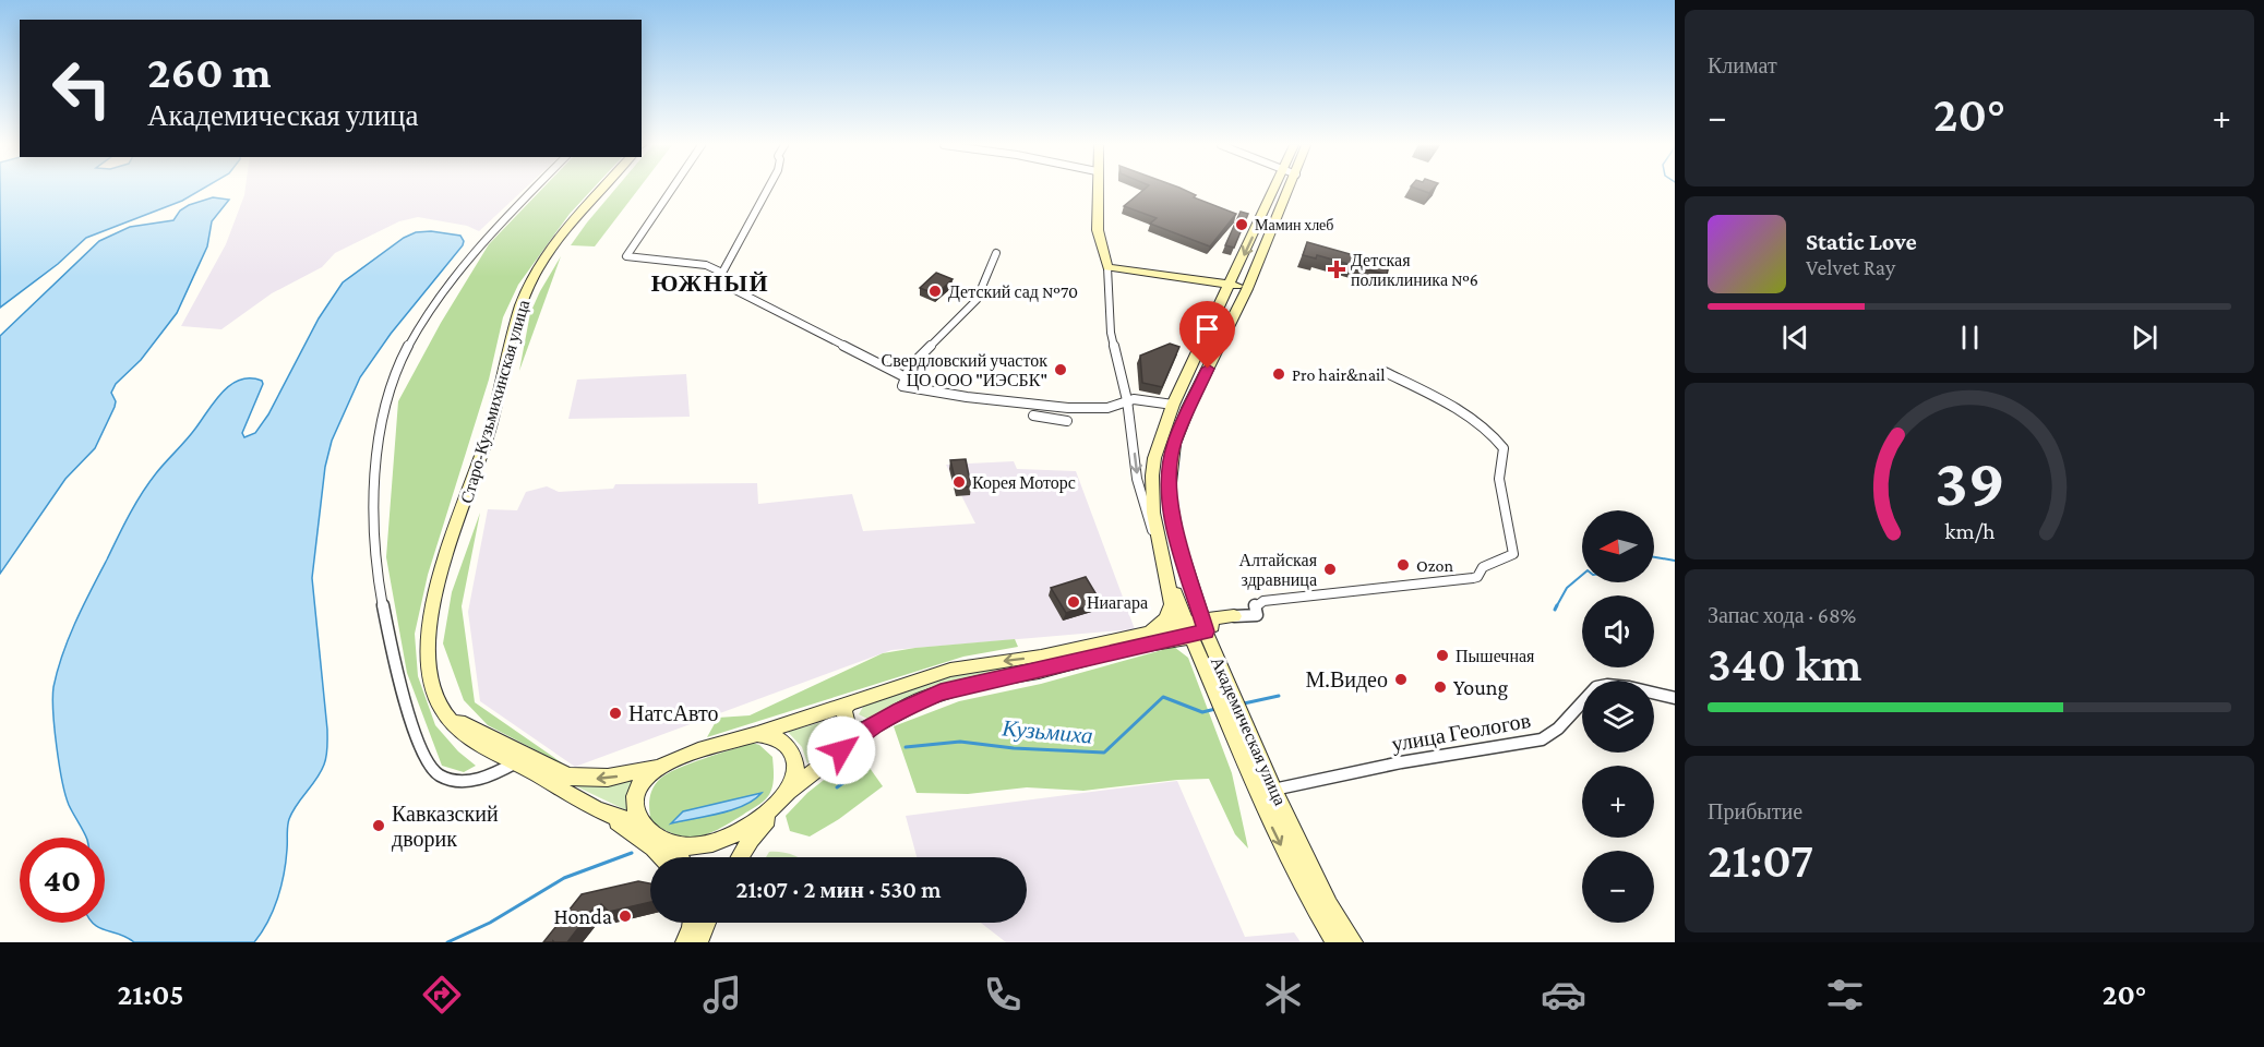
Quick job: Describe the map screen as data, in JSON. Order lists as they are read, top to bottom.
{
  "streets": {
    "main road": ["Старо-Кузьмихинская улица", "Академическая улица"],
    "street": ["улица Геологов"]
  },
  "crossings": [
    ["Академическая улица", "улица Геологов"]
  ],
  "districts": ["ЮЖНЫЙ"],
  "water": ["Кузьмиха"],
  "places": {
    "other": [
      "Мамин хлеб",
      "Детский сад №70",
      "Свердловский участок ЦО ООО \"ИЭСБК\"",
      "Pro hair&nail",
      "Корея Моторс",
      "Ozon",
      "Алтайская здравница",
      "Ниагара",
      "Пышечная",
      "М.Видео",
      "Young",
      "НатсАвто",
      "Кавказский дворик",
      "Honda"
    ],
    "health": ["Детская поликлиника №6"]
  },
  "north": "left",
  "page": {
    "tile": [
      "Климат",
      ["Запас хода · 68%", "340 km"],
      ["Прибытие", "21:07"]
    ],
    "turn": ["260 m", "Академическая улица"],
    "heat": ["−", "20°", "+"],
    "song": ["Static Love", "Velvet Ray"],
    "map_buttons": ["+", "−"],
    "limit": "40",
    "trip": "21:07 · 2 мин · 530 m",
    "tabs": ["21:05", "20°"],
    "gauge": ["39", "km/h"]
  }
}
